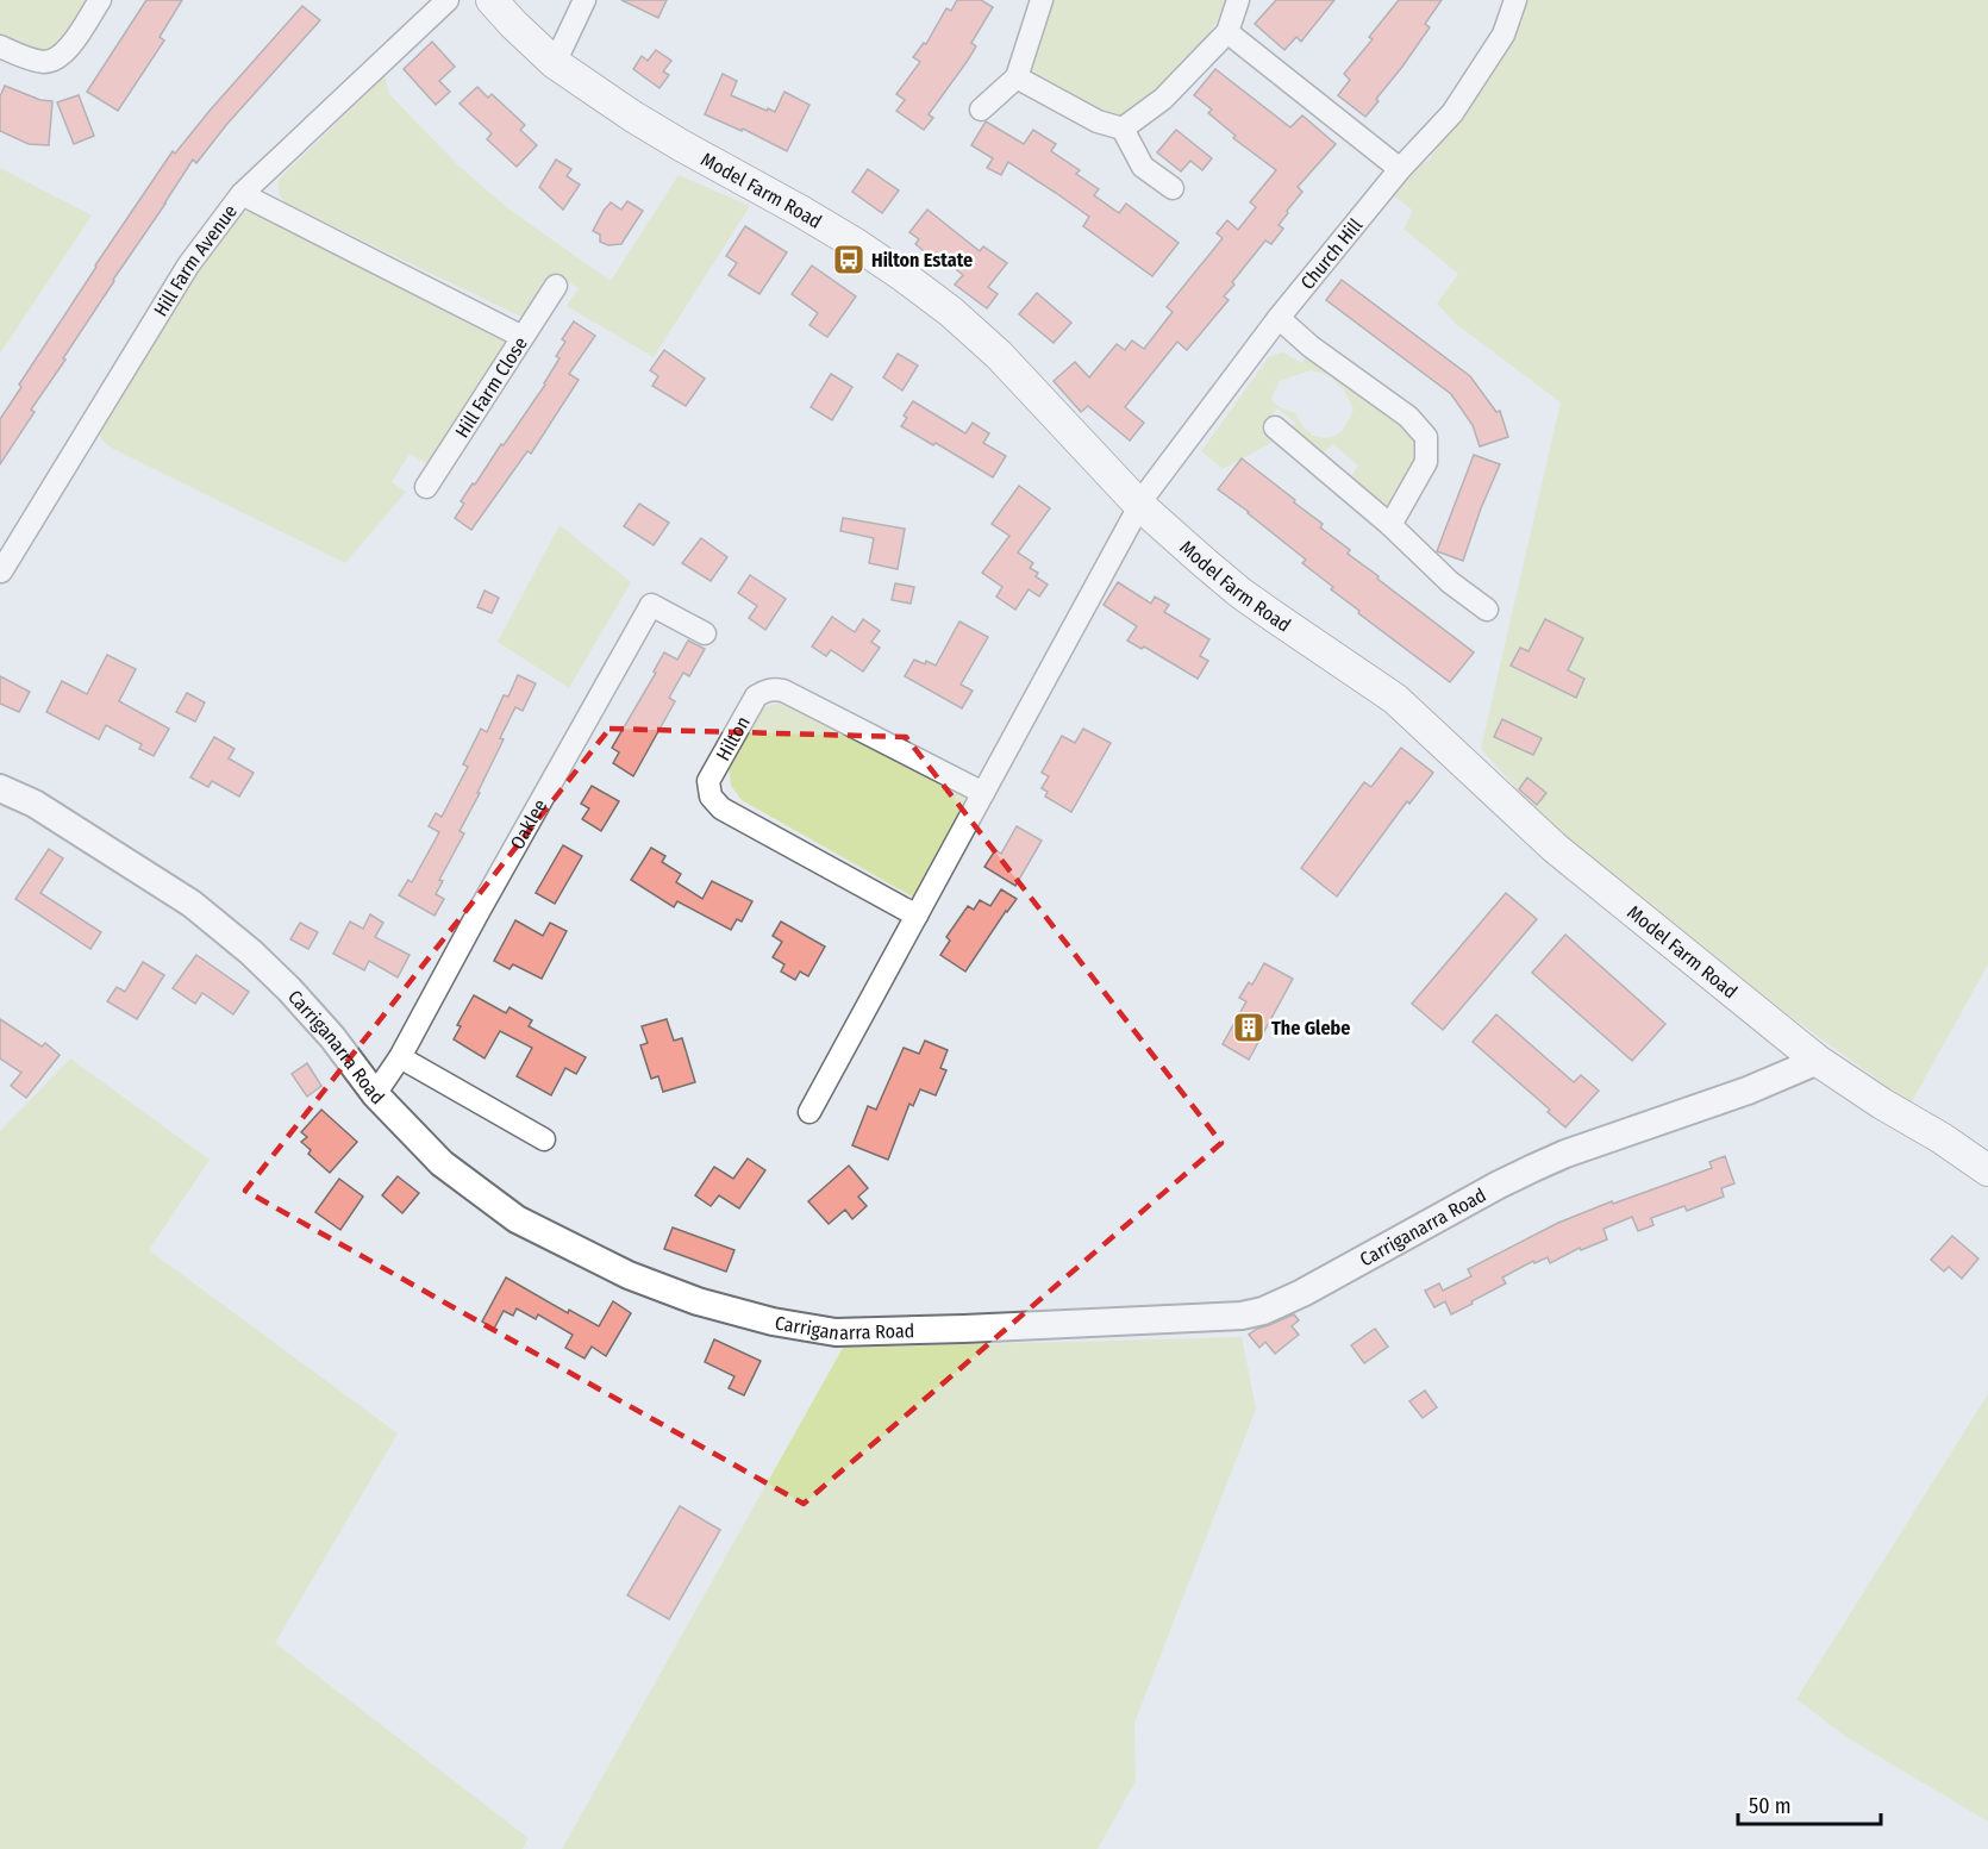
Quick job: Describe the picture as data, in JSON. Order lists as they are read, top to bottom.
{
  "streets": {
    "main road": ["Model Farm Road"],
    "street": [
      "Church Hill",
      "Hill Farm Avenue",
      "Hill Farm Close",
      "Hilton",
      "Oaklee",
      "Carriganarra Road"
    ]
  },
  "crossings": [
    ["Model Farm Road", "Church Hill"],
    ["Model Farm Road", "Carriganarra Road"],
    ["Oaklee", "Carriganarra Road"]
  ],
  "places": {
    "bus stop": ["Hilton Estate"],
    "building": ["The Glebe"]
  },
  "scale_bar": "50 m"
}
